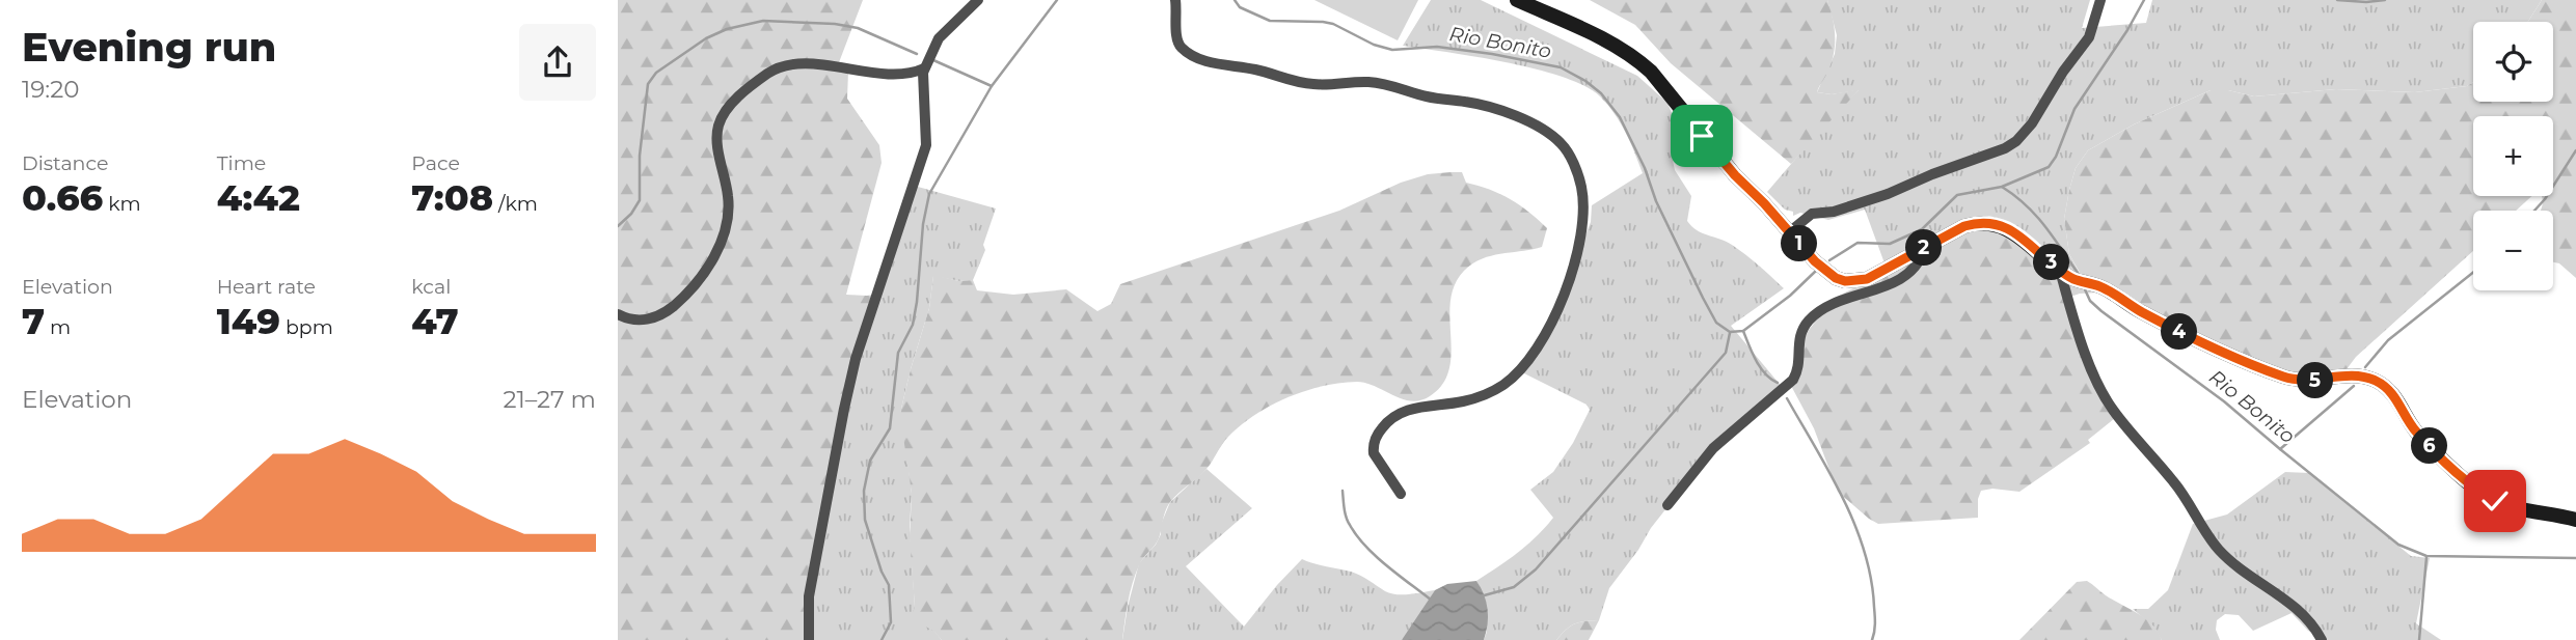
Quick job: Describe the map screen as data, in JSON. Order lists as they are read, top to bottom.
{
  "water": ["Rio Bonito"],
  "page": {
    "heading": ["Evening run", "19:20"],
    "map_buttons": ["+", "−"],
    "stats": [
      ["Distance", "0.66 km"],
      ["Time", "4:42"],
      ["Pace", "7:08 /km"],
      ["Elevation", "7 m"],
      ["Heart rate", "149 bpm"],
      ["kcal", "47"]
    ],
    "pins": [
      "1",
      "2",
      "3",
      "4",
      "5",
      "6"
    ],
    "chart": ["Elevation", "21–27 m"]
  }
}
